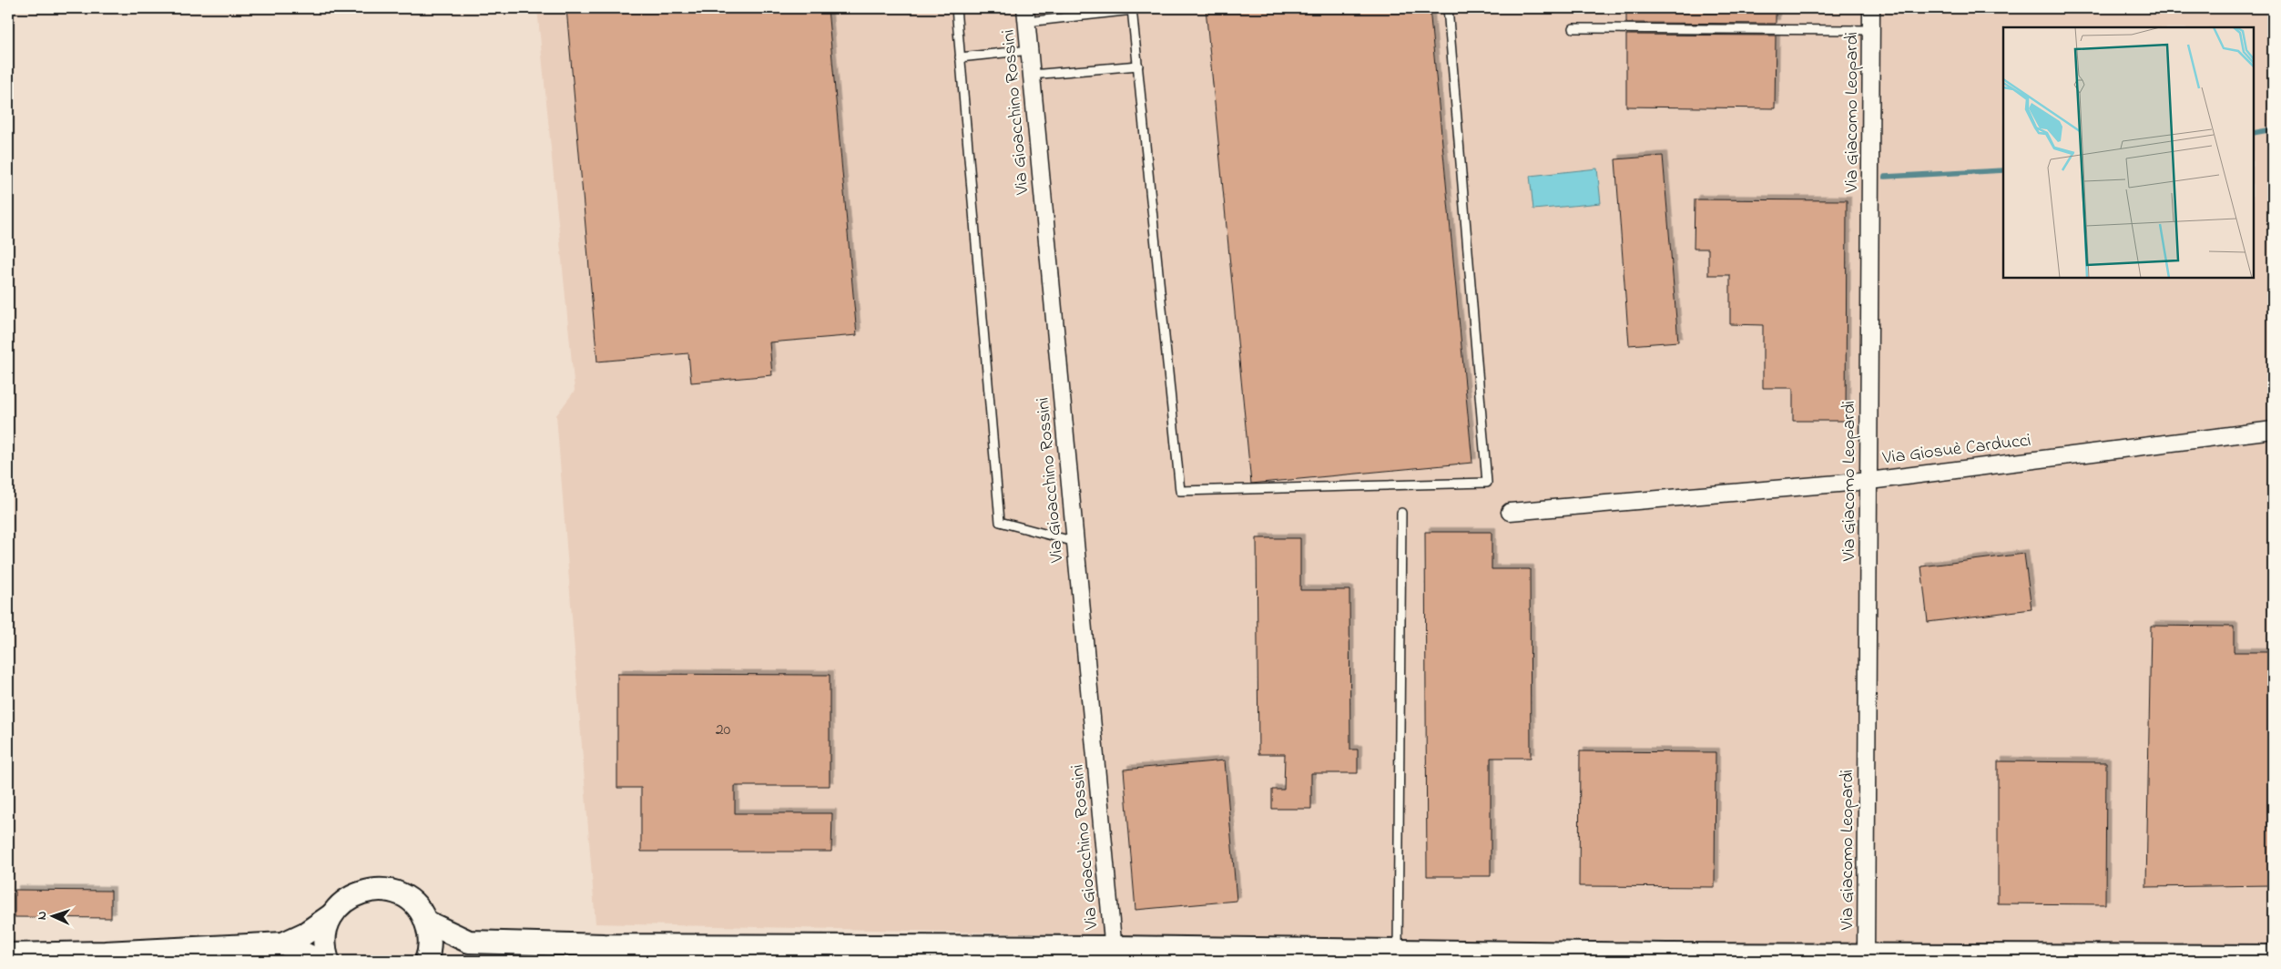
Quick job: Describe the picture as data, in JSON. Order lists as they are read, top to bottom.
{
  "streets": {
    "street": ["Via Gioacchino Rossini", "Via Giacomo Leopardi", "Via Giosuè Carducci"]
  },
  "crossings": [
    ["Via Giacomo Leopardi", "Via Giosuè Carducci"]
  ],
  "house_numbers": ["20"],
  "north": "left"
}
